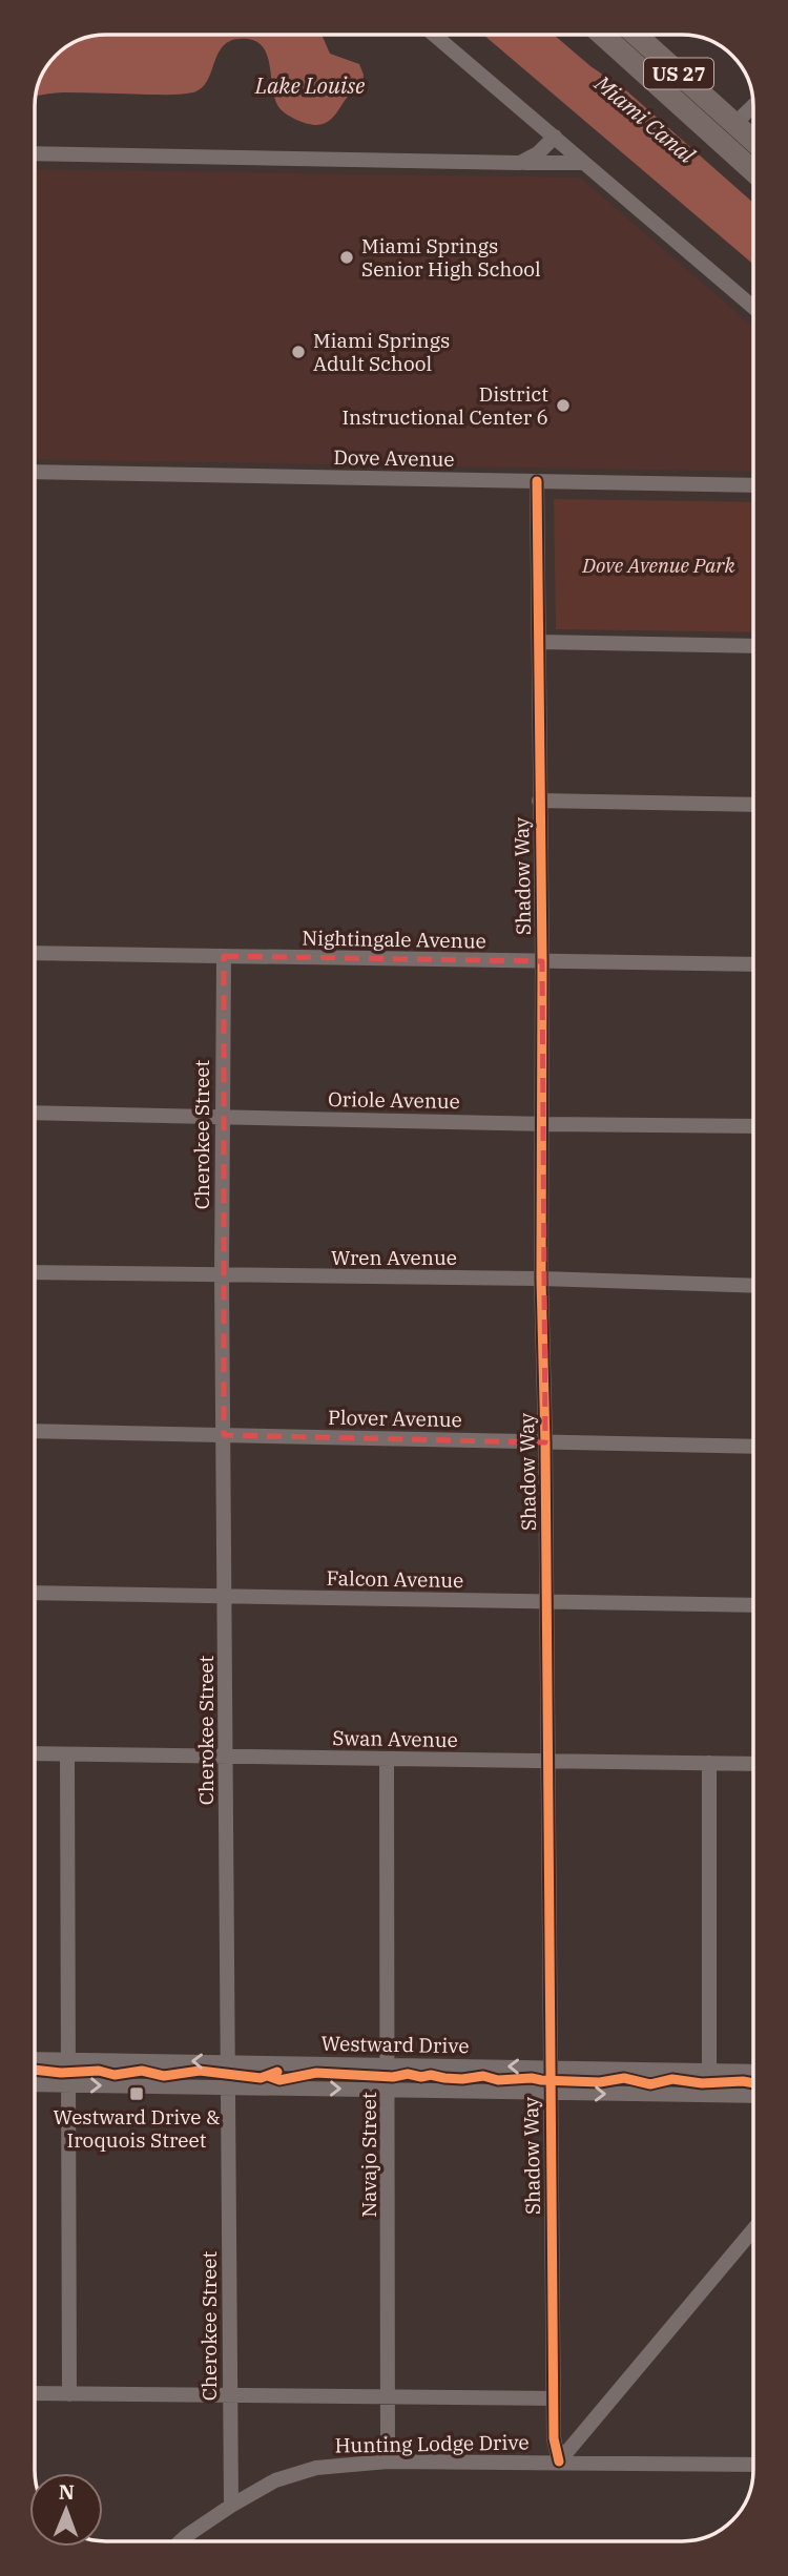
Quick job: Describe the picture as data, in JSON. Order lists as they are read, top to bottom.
{
  "streets": {
    "highway": ["US 27"],
    "street": [
      "Dove Avenue",
      "Shadow Way",
      "Nightingale Avenue",
      "Oriole Avenue",
      "Cherokee Street",
      "Wren Avenue",
      "Plover Avenue",
      "Falcon Avenue",
      "Swan Avenue",
      "Westward Drive",
      "Navajo Street",
      "Hunting Lodge Drive"
    ]
  },
  "crossings": [
    ["Dove Avenue", "Shadow Way"],
    ["Shadow Way", "Nightingale Avenue"],
    ["Shadow Way", "Oriole Avenue"],
    ["Shadow Way", "Wren Avenue"],
    ["Shadow Way", "Plover Avenue"],
    ["Shadow Way", "Falcon Avenue"],
    ["Shadow Way", "Swan Avenue"],
    ["Shadow Way", "Westward Drive"],
    ["Shadow Way", "Hunting Lodge Drive"],
    ["Nightingale Avenue", "Cherokee Street"],
    ["Oriole Avenue", "Cherokee Street"],
    ["Cherokee Street", "Wren Avenue"],
    ["Cherokee Street", "Plover Avenue"],
    ["Cherokee Street", "Falcon Avenue"],
    ["Cherokee Street", "Swan Avenue"],
    ["Cherokee Street", "Westward Drive"],
    ["Cherokee Street", "Hunting Lodge Drive"],
    ["Swan Avenue", "Navajo Street"],
    ["Westward Drive", "Navajo Street"],
    ["Navajo Street", "Hunting Lodge Drive"]
  ],
  "water": ["Lake Louise", "Miami Canal"],
  "parks": ["Dove Avenue Park"],
  "places": {
    "other": ["Miami Springs Senior High School", "Miami Springs Adult School", "District Instructional Center 6"],
    "transit": ["Westward Drive & Iroquois Street"]
  },
  "north": "top"
}
